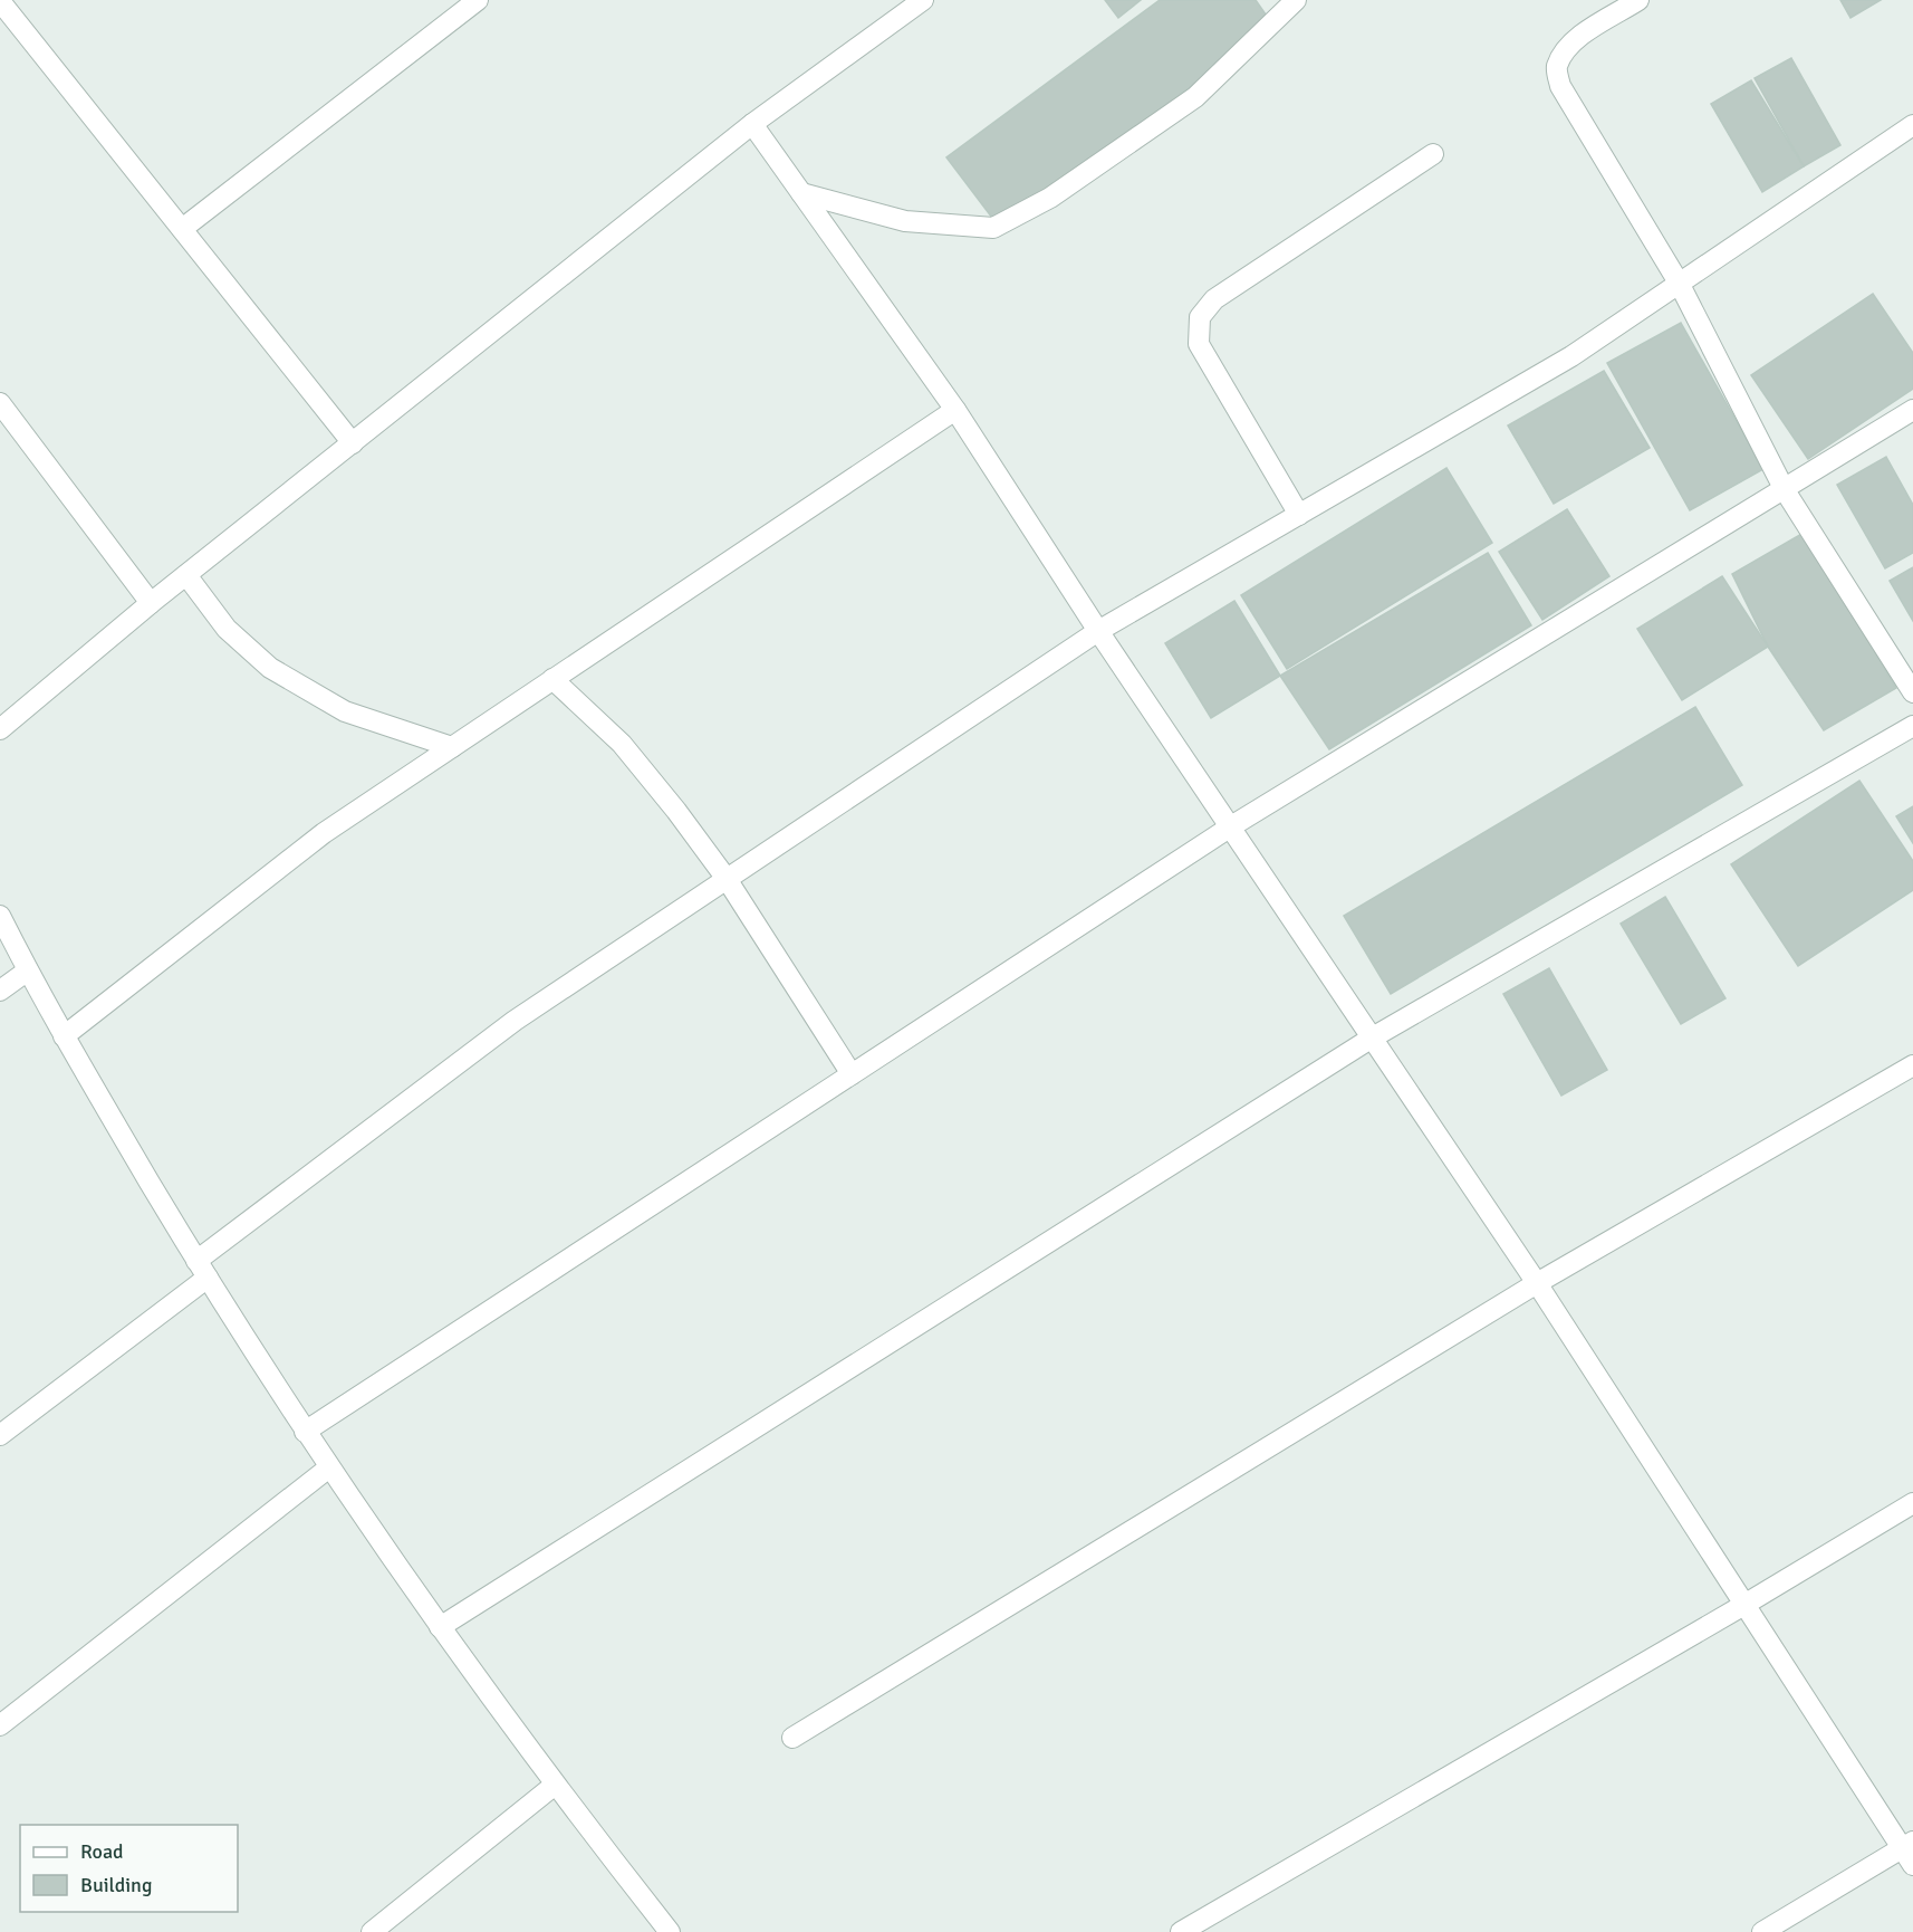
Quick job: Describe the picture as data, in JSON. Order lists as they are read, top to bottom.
{
  "legend": ["Road", "Building"]
}
